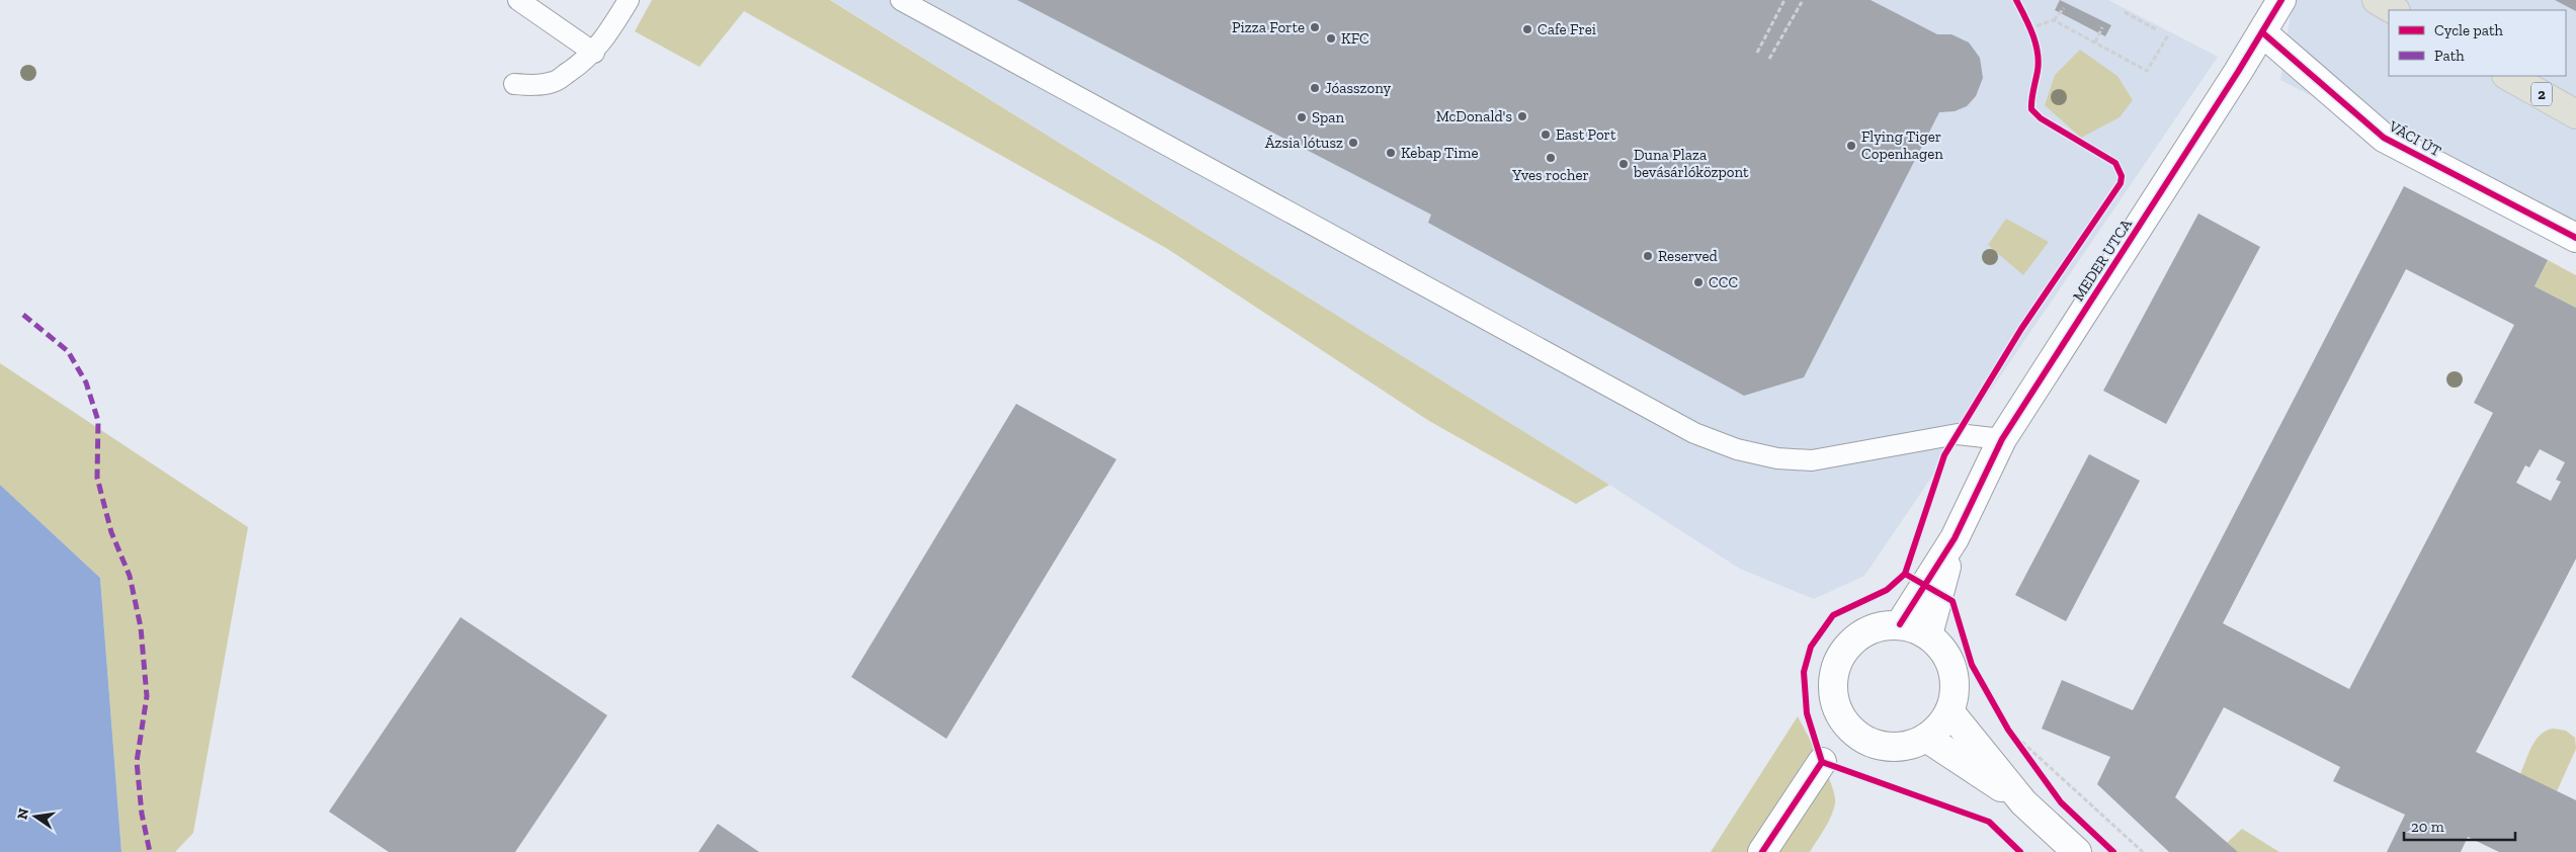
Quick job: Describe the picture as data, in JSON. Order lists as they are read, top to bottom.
{
  "streets": {
    "main road": ["2"],
    "street": ["VÁCI ÚT", "MEDER UTCA"]
  },
  "crossings": [
    ["VÁCI ÚT", "MEDER UTCA"]
  ],
  "places": [
    "Pizza Forte",
    "Cafe Frei",
    "KFC",
    "Jóasszony",
    "McDonald's",
    "Span",
    "East Port",
    "Ázsia lótusz",
    "Flying Tiger Copenhagen",
    "Kebap Time",
    "Yves rocher",
    "Duna Plaza bevásárlóközpont",
    "Reserved",
    "CCC"
  ],
  "legend": ["Cycle path", "Path"],
  "scale_bar": "20 m",
  "north": "left"
}
